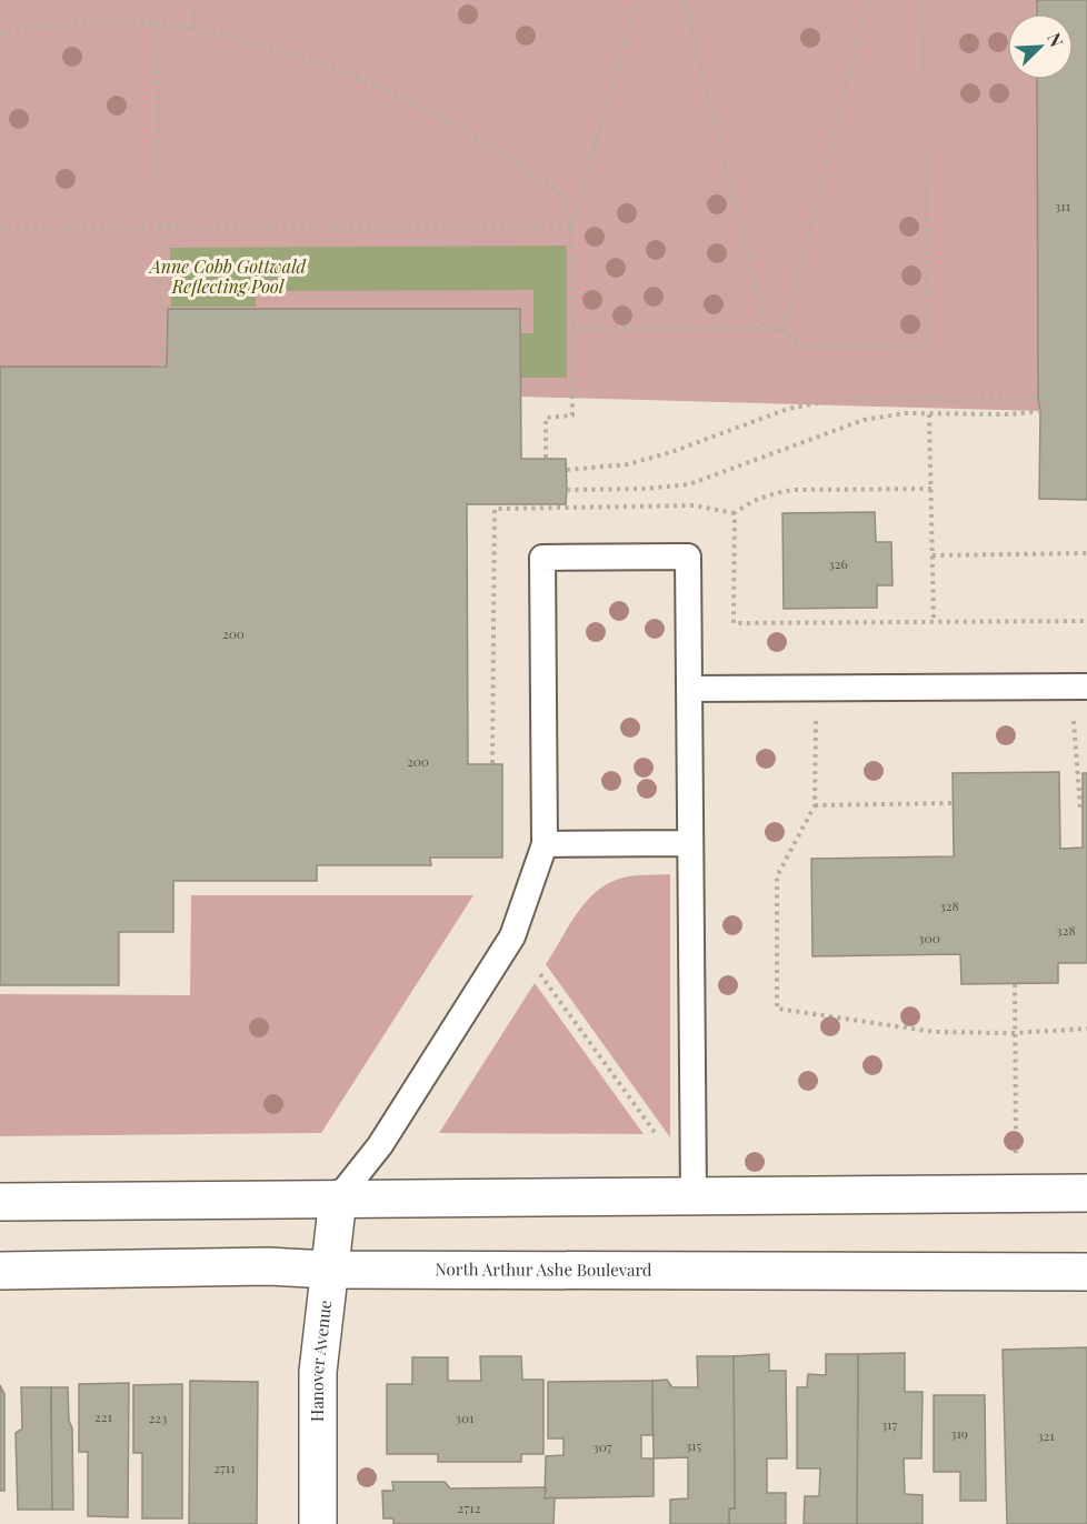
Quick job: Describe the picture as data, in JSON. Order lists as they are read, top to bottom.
{
  "streets": {
    "main road": ["North Arthur Ashe Boulevard", "Hanover Avenue"]
  },
  "crossings": [
    ["North Arthur Ashe Boulevard", "Hanover Avenue"]
  ],
  "water": ["Anne Cobb Gottwald Reflecting Pool"],
  "house_numbers": [
    "311",
    "326",
    "200",
    "200",
    "328",
    "328",
    "300",
    "221",
    "223",
    "301",
    "317",
    "319",
    "321",
    "315",
    "307",
    "2711",
    "2712"
  ],
  "north": "top right"
}
